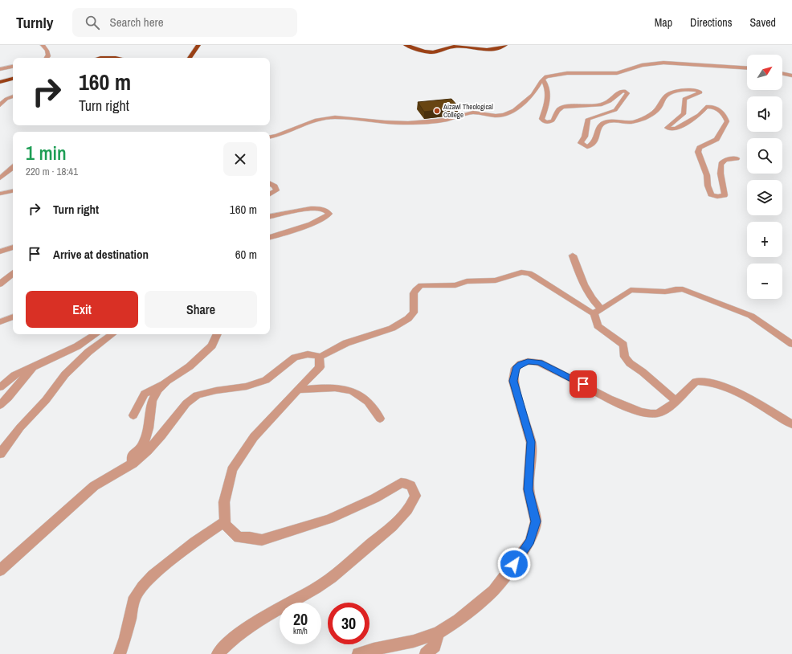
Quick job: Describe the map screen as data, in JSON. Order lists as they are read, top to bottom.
{
  "places": ["Aizawl Theological College"],
  "north": "top right",
  "page": {
    "header": "Turnly",
    "search": "Search here",
    "nav": ["Map", "Directions", "Saved"],
    "map_buttons": ["+", "−"],
    "turn": ["160 m", "Turn right"],
    "heading": ["1 min", "220 m · 18:41"],
    "list": [
      {
        "name": "Turn right",
        "value": "160 m"
      },
      {
        "name": "Arrive at destination",
        "value": "60 m"
      }
    ],
    "buttons": ["Exit", "Share"],
    "speed": "20 km/h",
    "limit": "30"
  }
}
